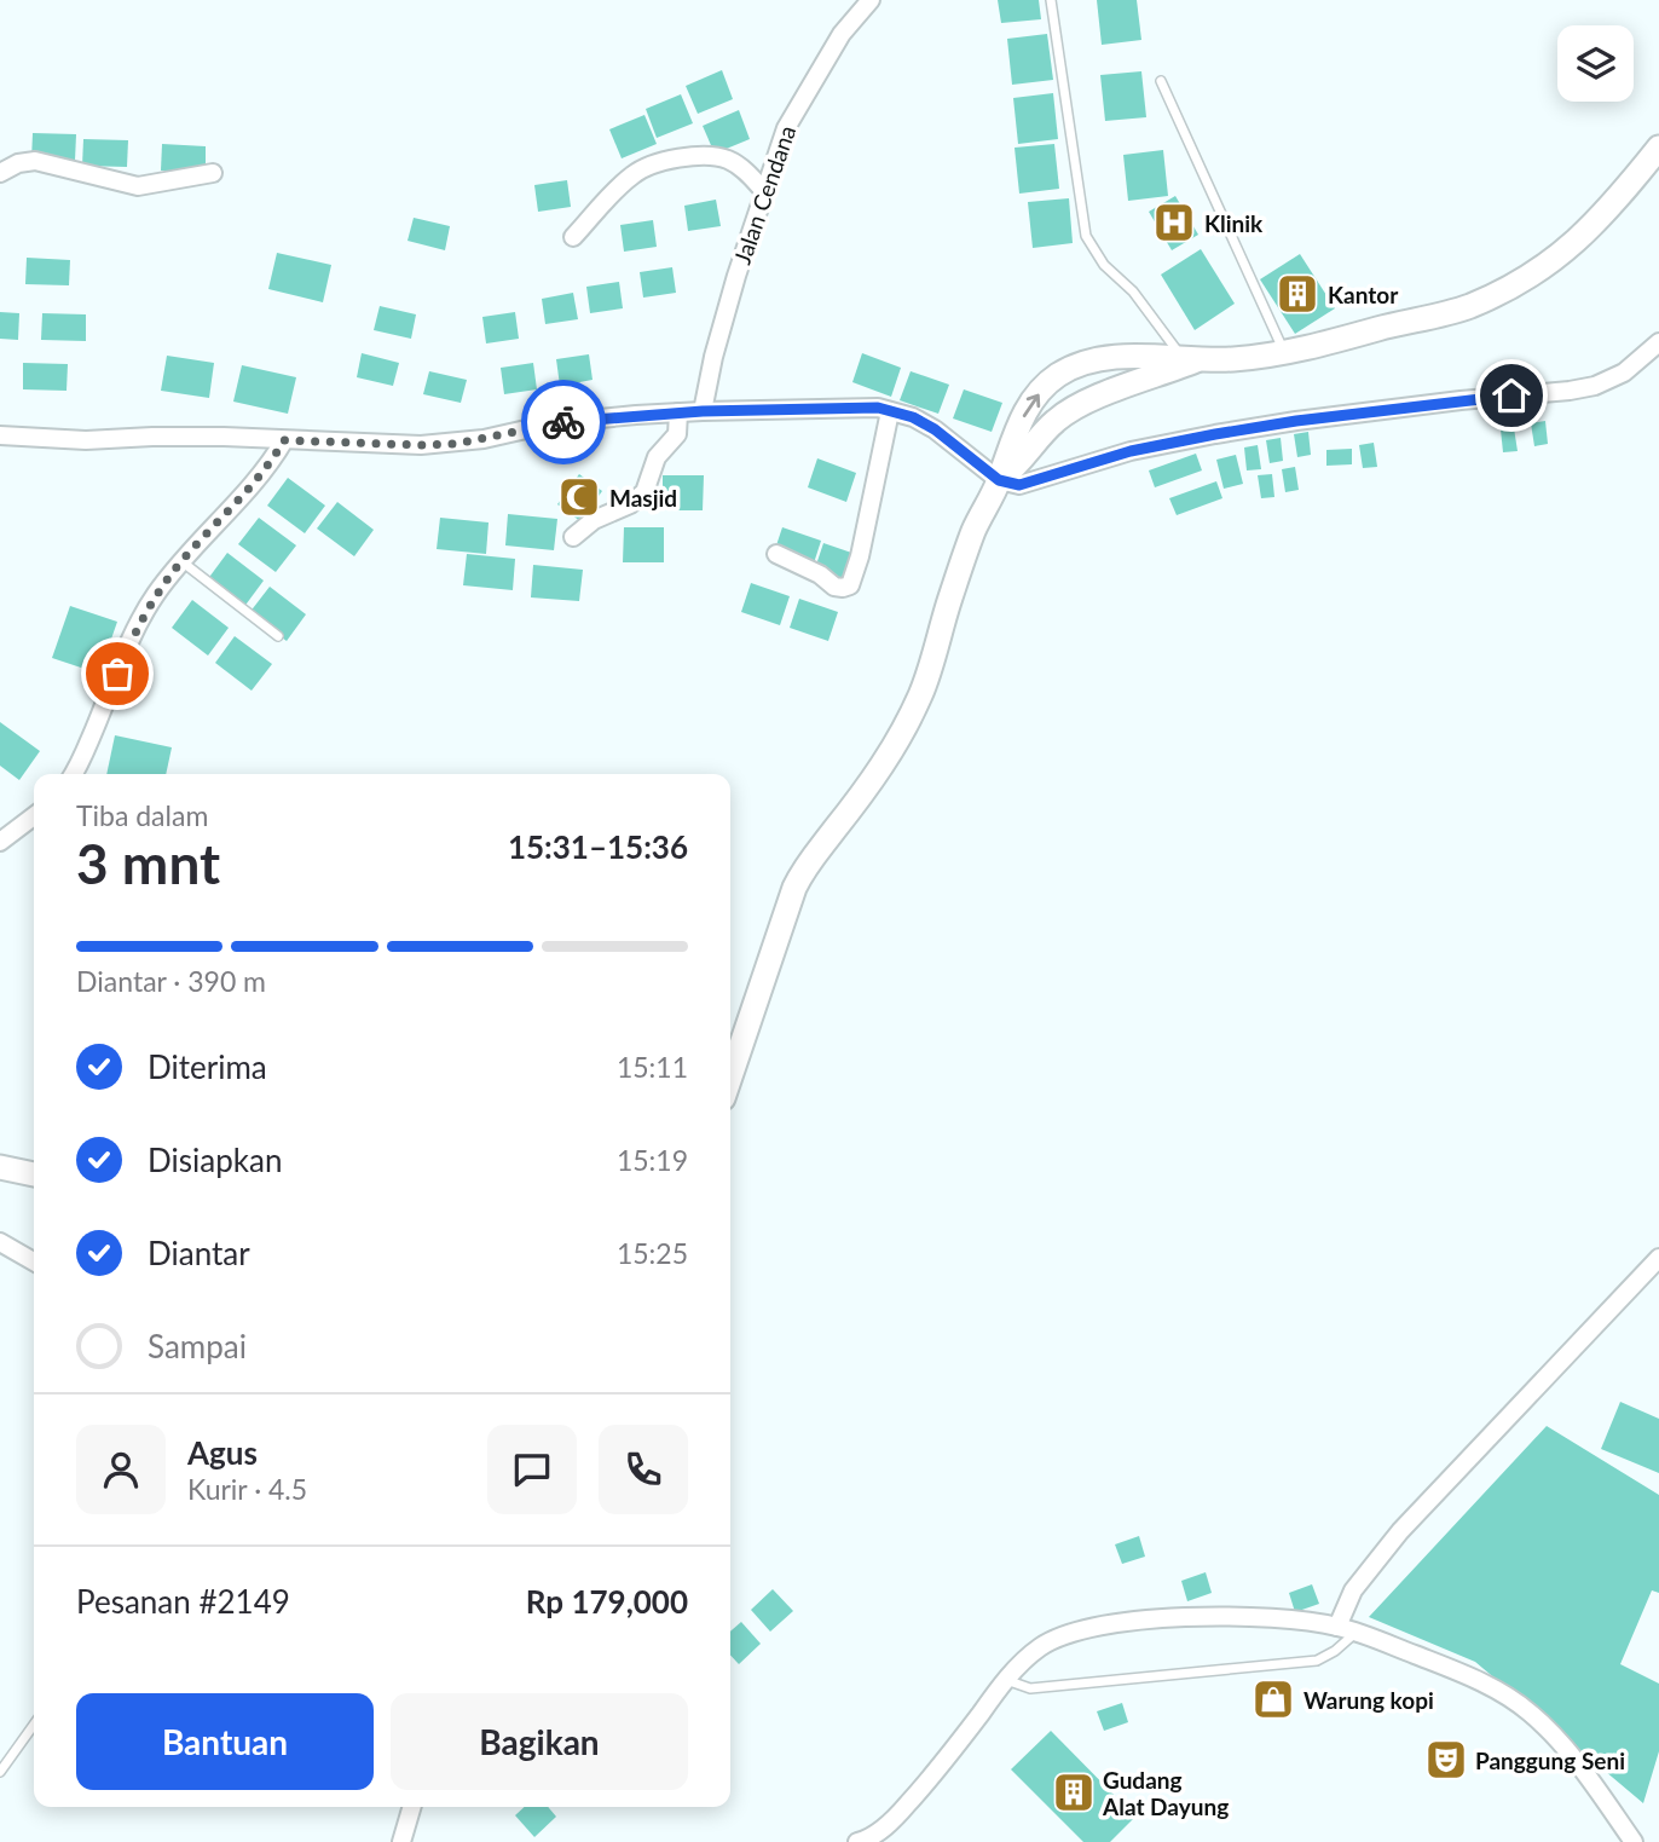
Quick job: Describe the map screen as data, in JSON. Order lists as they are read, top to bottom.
{
  "streets": {
    "street": ["Jalan Cendana"]
  },
  "places": {
    "hospital": ["Klinik"],
    "building": ["Kantor", "Gudang Alat Dayung"],
    "mosque": ["Masjid"],
    "shop": ["Warung kopi"],
    "theatre": ["Panggung Seni"]
  },
  "page": {
    "heading": ["3 mnt", "Tiba dalam", "15:31–15:36"],
    "panel": [
      "Agus",
      "Kurir · 4.5",
      "Pesanan #2149",
      "Rp 179,000"
    ],
    "bar": "Diantar · 390 m",
    "list": [
      ["Diterima", "15:11"],
      ["Disiapkan", "15:19"],
      ["Diantar", "15:25"],
      "Sampai"
    ],
    "buttons": ["Bantuan", "Bagikan"]
  }
}
